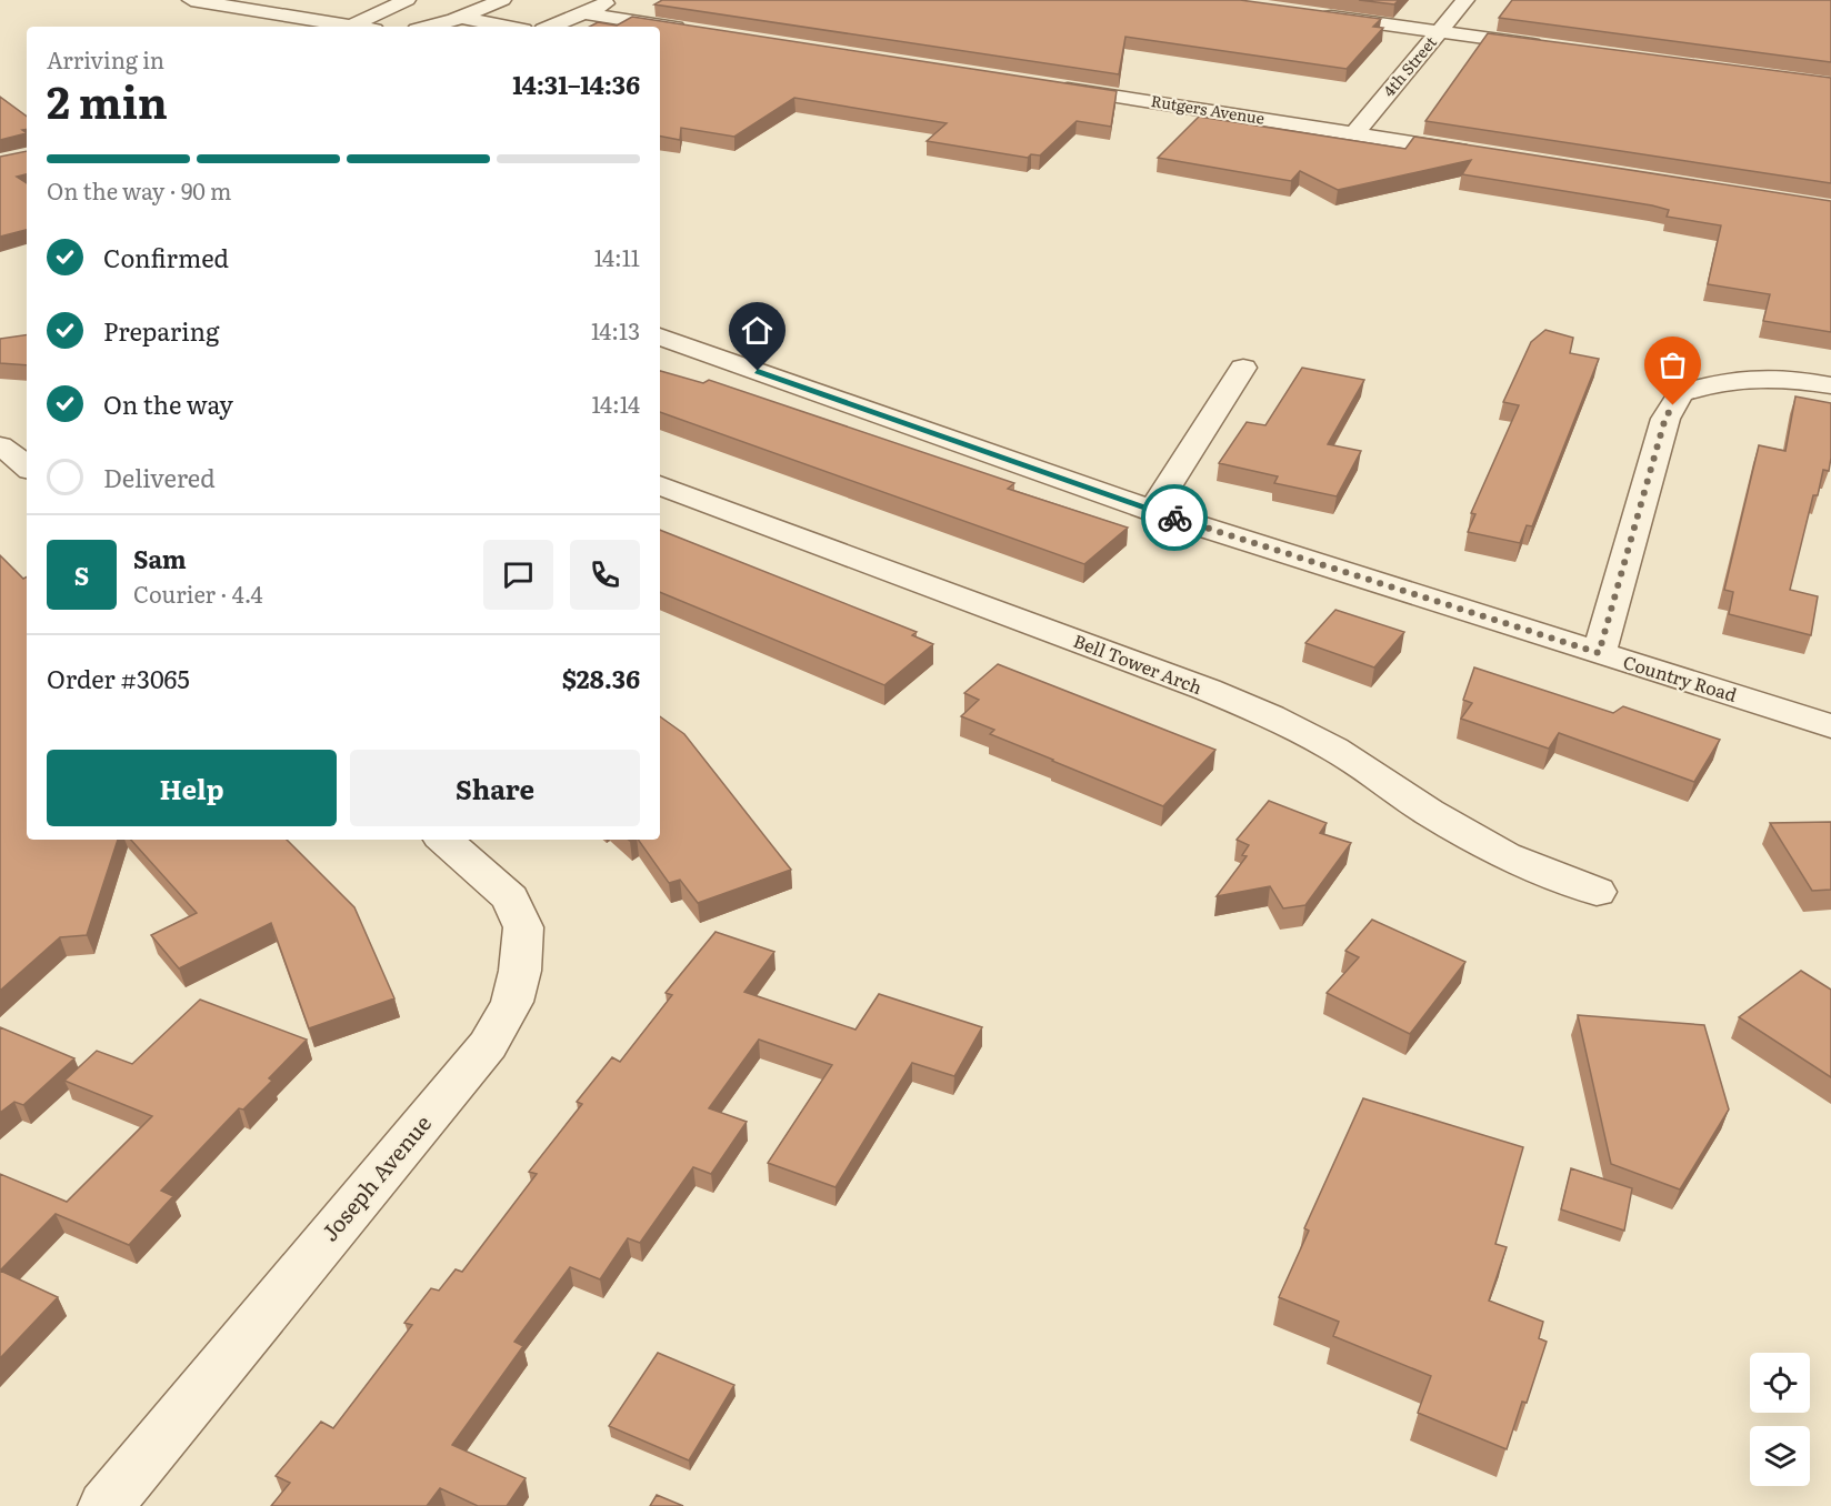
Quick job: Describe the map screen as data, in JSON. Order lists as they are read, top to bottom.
{
  "streets": {
    "street": [
      "4th Street",
      "Rutgers Avenue",
      "Bell Tower Arch",
      "Country Road",
      "Joseph Avenue"
    ]
  },
  "crossings": [
    ["4th Street", "Rutgers Avenue"]
  ],
  "page": {
    "heading": ["2 min", "Arriving in", "14:31–14:36"],
    "panel": [
      "Sam",
      "Courier · 4.4",
      "Order #3065",
      "$28.36"
    ],
    "bar": "On the way · 90 m",
    "list": [
      ["Confirmed", "14:11"],
      ["Preparing", "14:13"],
      ["On the way", "14:14"],
      "Delivered"
    ],
    "round": "S",
    "buttons": ["Help", "Share"]
  }
}
